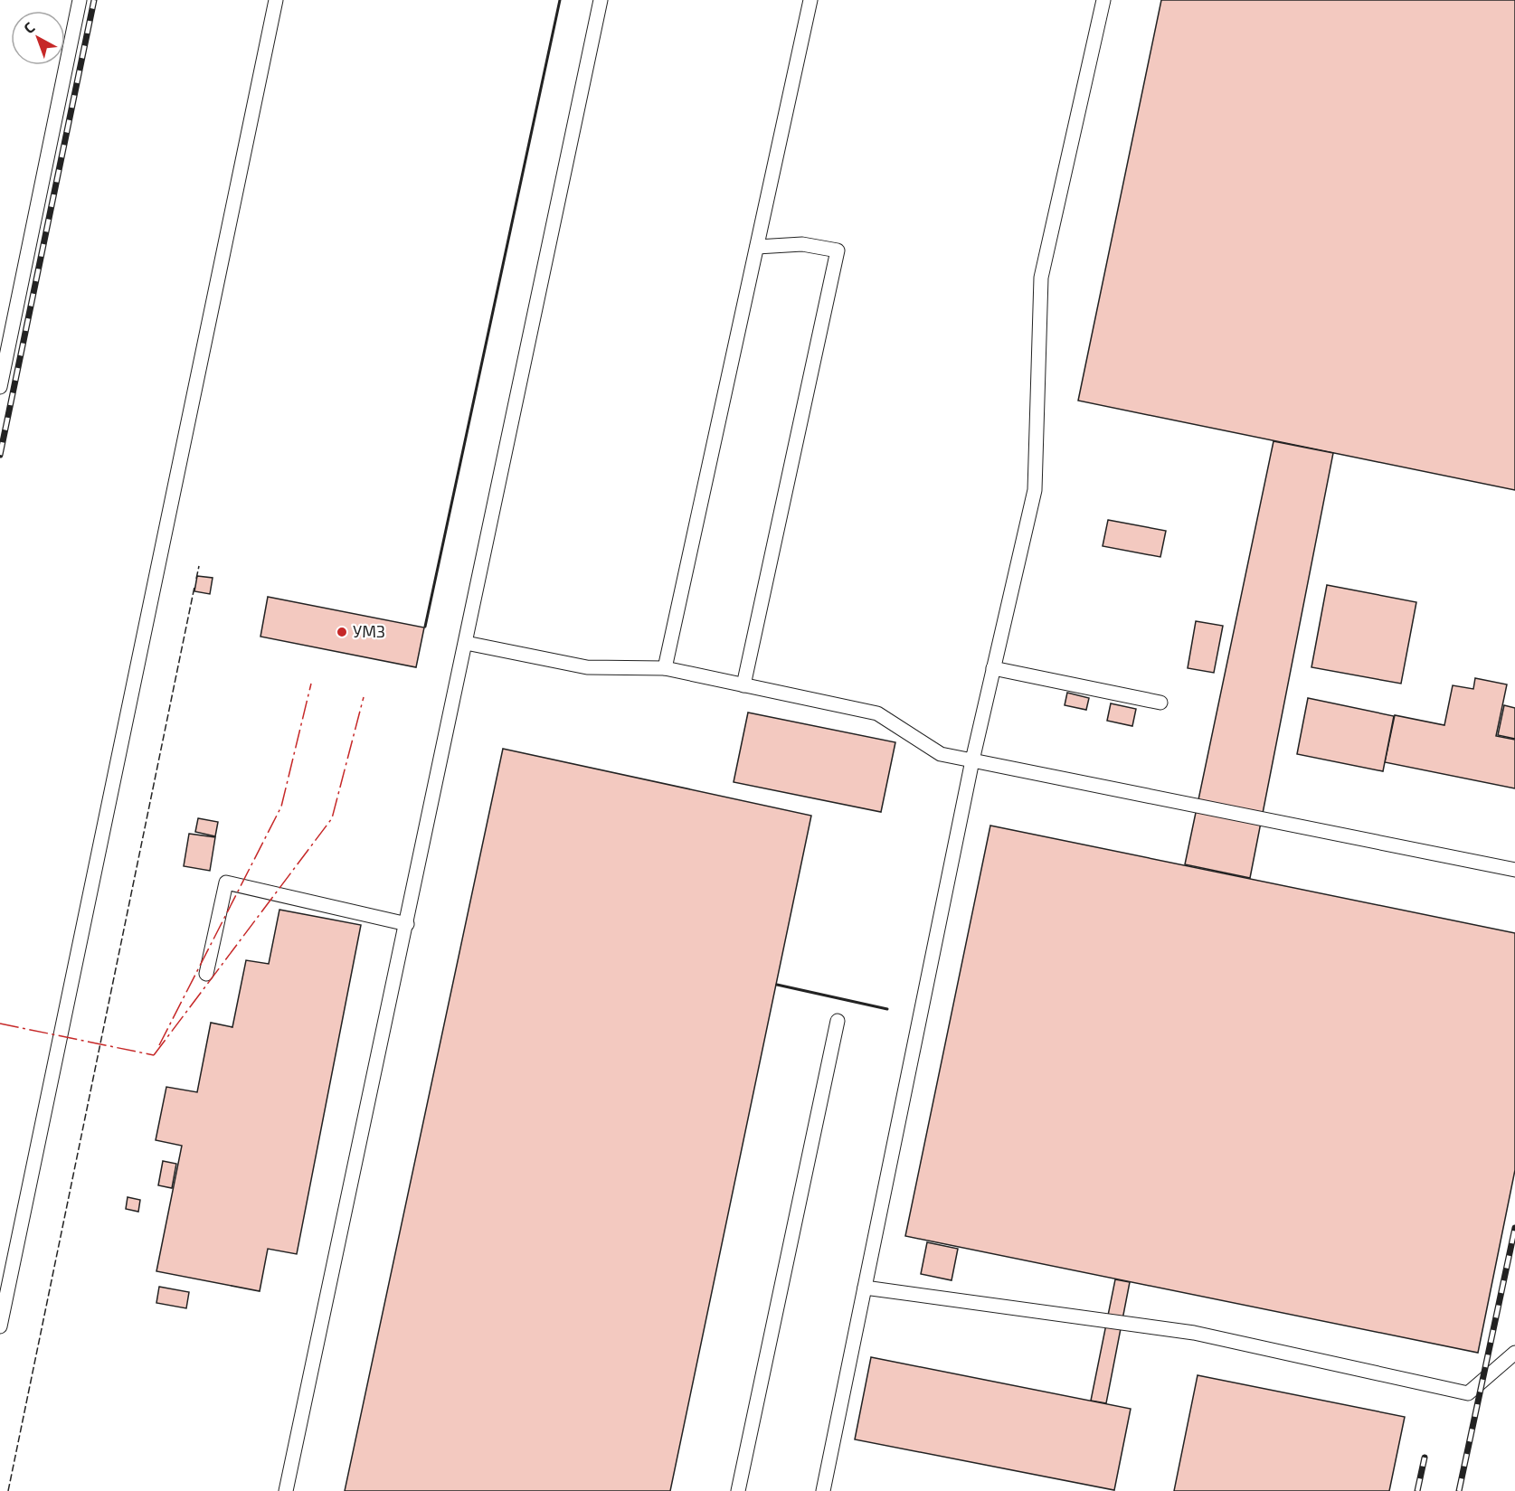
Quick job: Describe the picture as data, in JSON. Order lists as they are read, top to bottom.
{
  "places": ["УМЗ"],
  "north": "top left"
}
